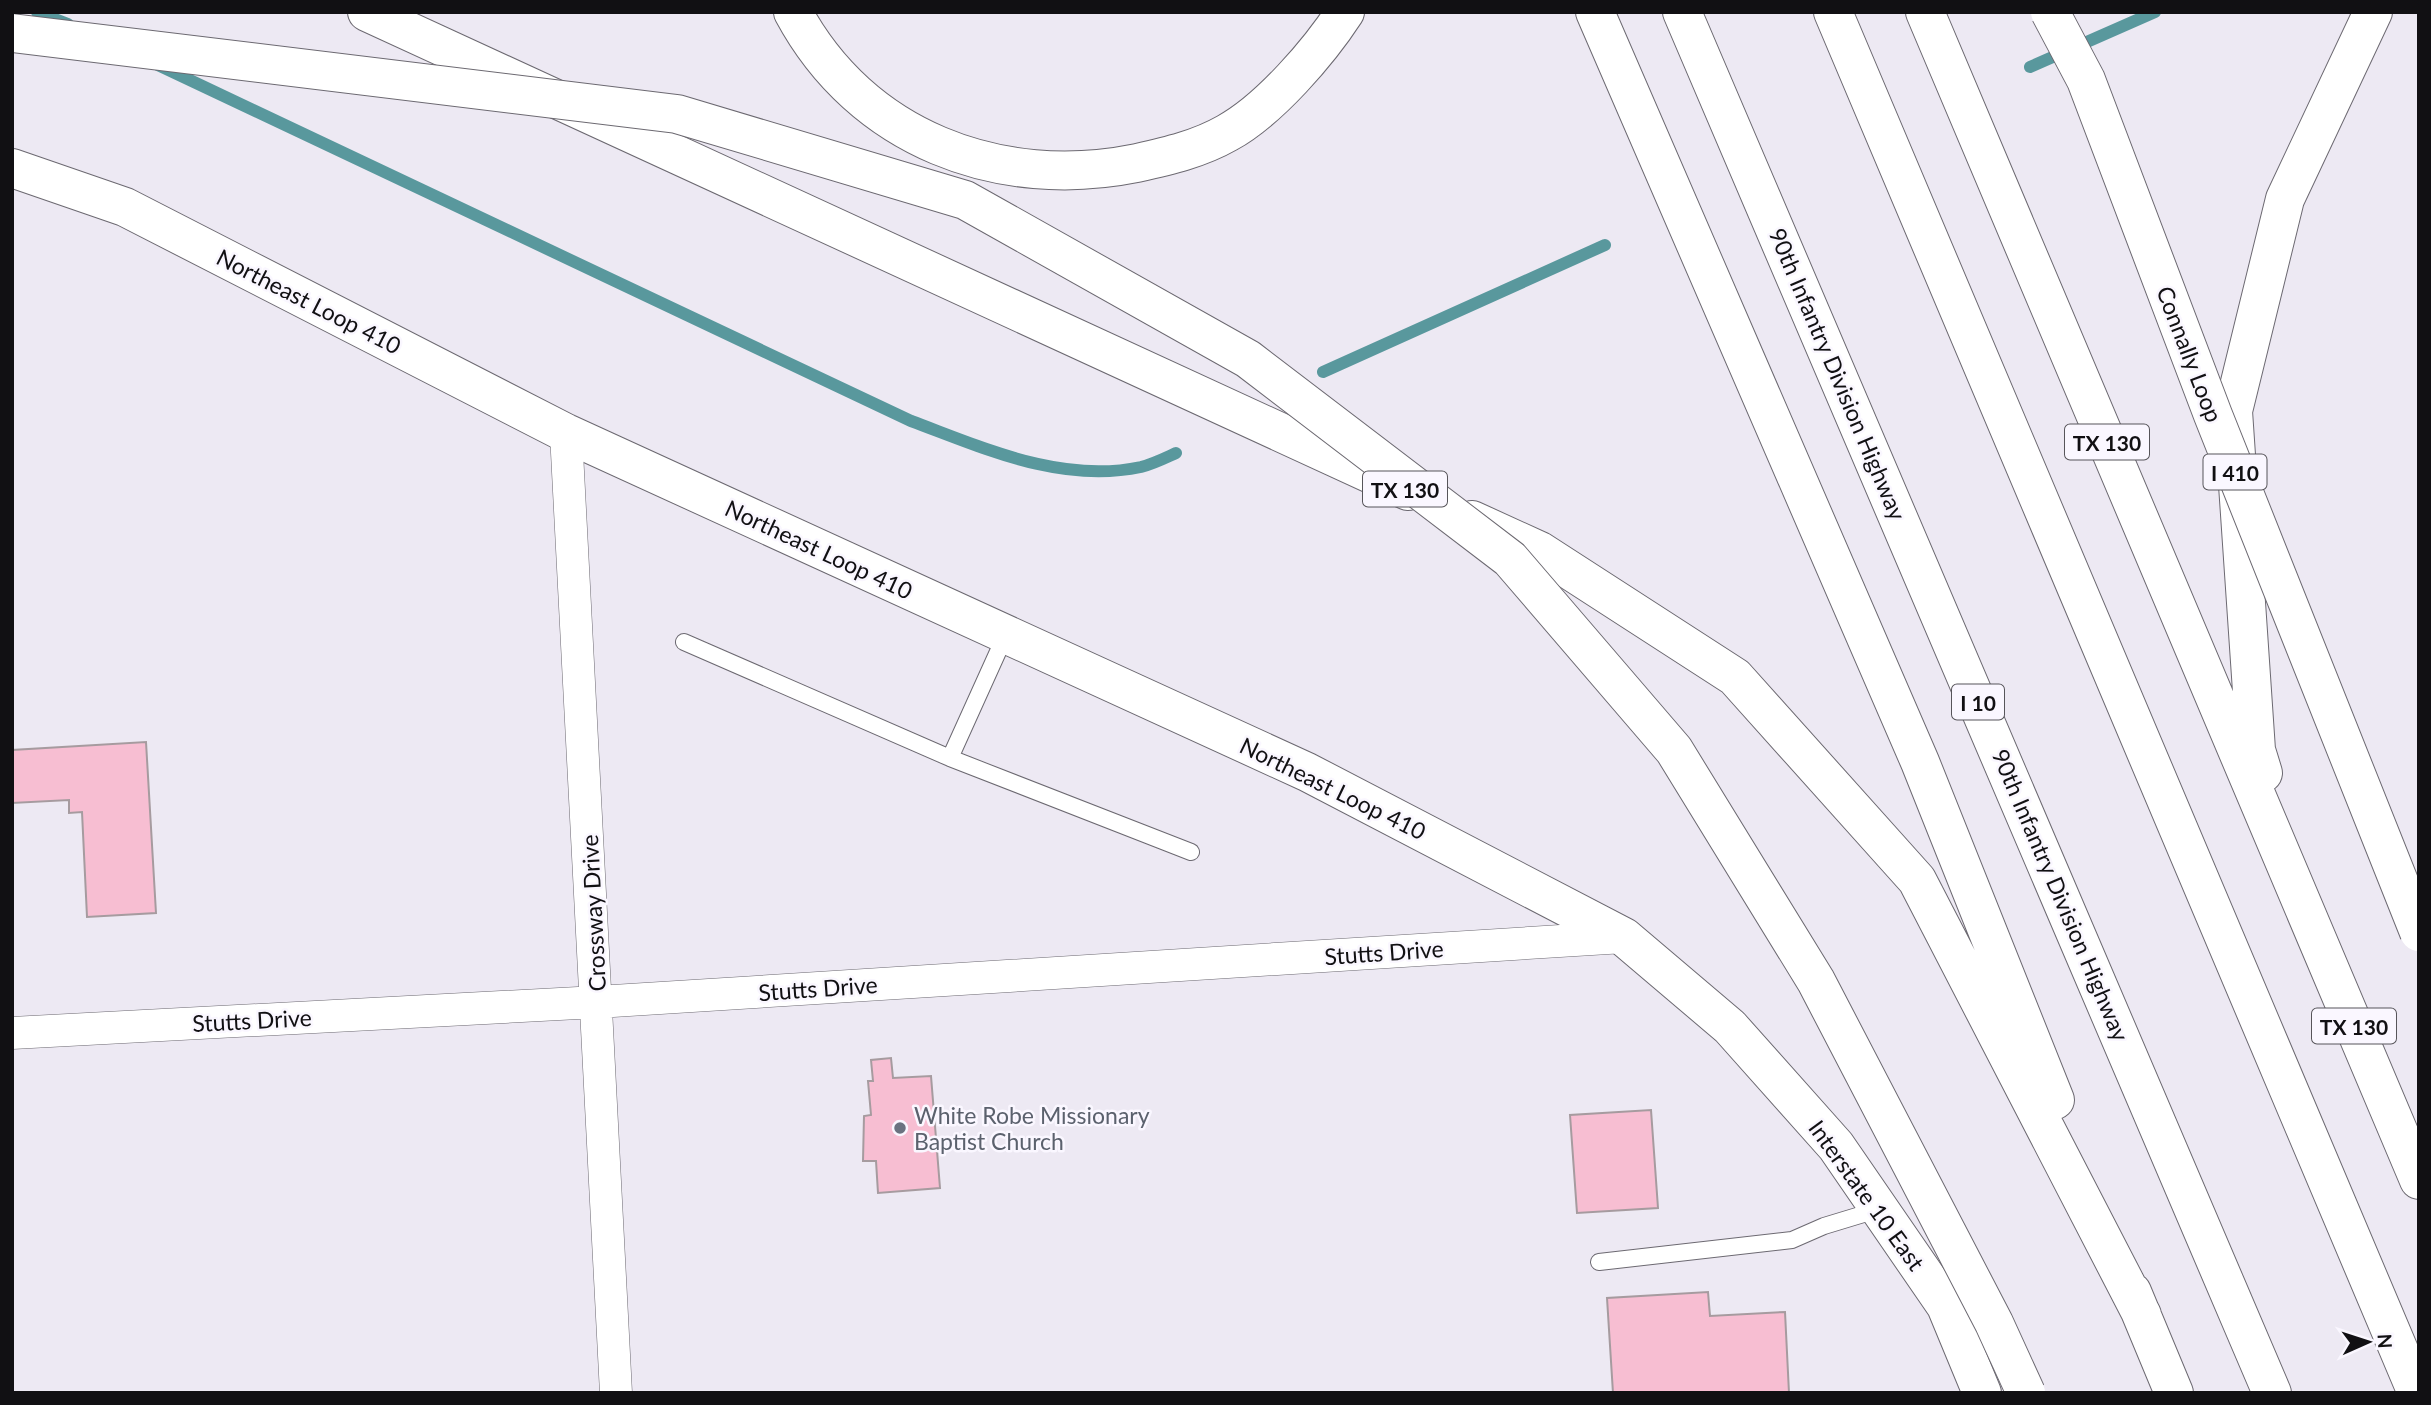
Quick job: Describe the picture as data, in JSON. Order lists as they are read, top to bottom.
{
  "streets": {
    "main road": [
      "Northeast Loop 410",
      "Connally Loop",
      "90th Infantry Division Highway",
      "TX 130",
      "I 410",
      "I 10",
      "Interstate 10 East"
    ],
    "street": ["Crossway Drive", "Stutts Drive"]
  },
  "crossings": [
    ["Northeast Loop 410", "Crossway Drive"],
    ["Northeast Loop 410", "Stutts Drive"],
    ["Northeast Loop 410", "Interstate 10 East"],
    ["Crossway Drive", "Stutts Drive"],
    ["Stutts Drive", "Interstate 10 East"]
  ],
  "places": ["White Robe Missionary Baptist Church"],
  "north": "right"
}
